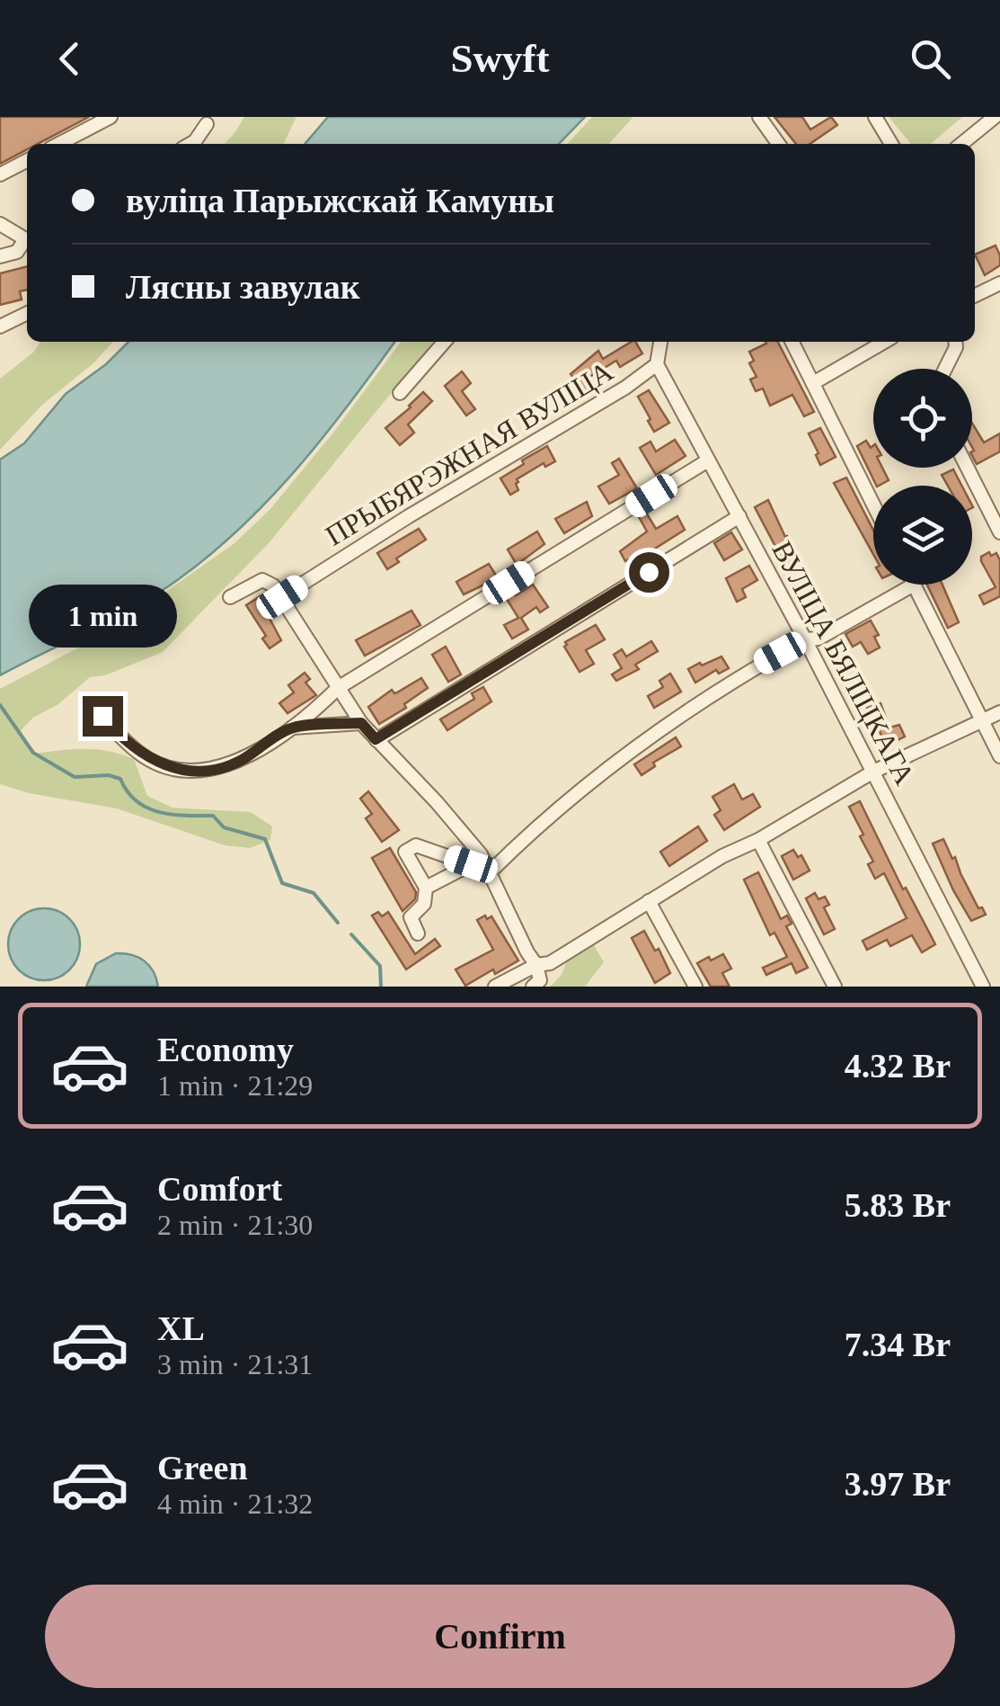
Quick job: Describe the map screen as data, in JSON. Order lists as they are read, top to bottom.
{
  "streets": {
    "street": ["ПРЫБЯРЭЖНАЯ ВУЛІЦА", "ВУЛІЦА БЯЛІЦКАГА"]
  },
  "crossings": [
    ["ПРЫБЯРЭЖНАЯ ВУЛІЦА", "ВУЛІЦА БЯЛІЦКАГА"]
  ],
  "page": {
    "header": "Swyft",
    "banner": ["вуліца Парыжскай Камуны", "Лясны завулак"],
    "bubble": "1 min",
    "list": [
      {
        "name": "Economy",
        "note": "1 min · 21:29",
        "value": "4.32 Br"
      },
      {
        "name": "Comfort",
        "note": "2 min · 21:30",
        "value": "5.83 Br"
      },
      {
        "name": "XL",
        "note": "3 min · 21:31",
        "value": "7.34 Br"
      },
      {
        "name": "Green",
        "note": "4 min · 21:32",
        "value": "3.97 Br"
      }
    ],
    "buttons": "Confirm"
  }
}
